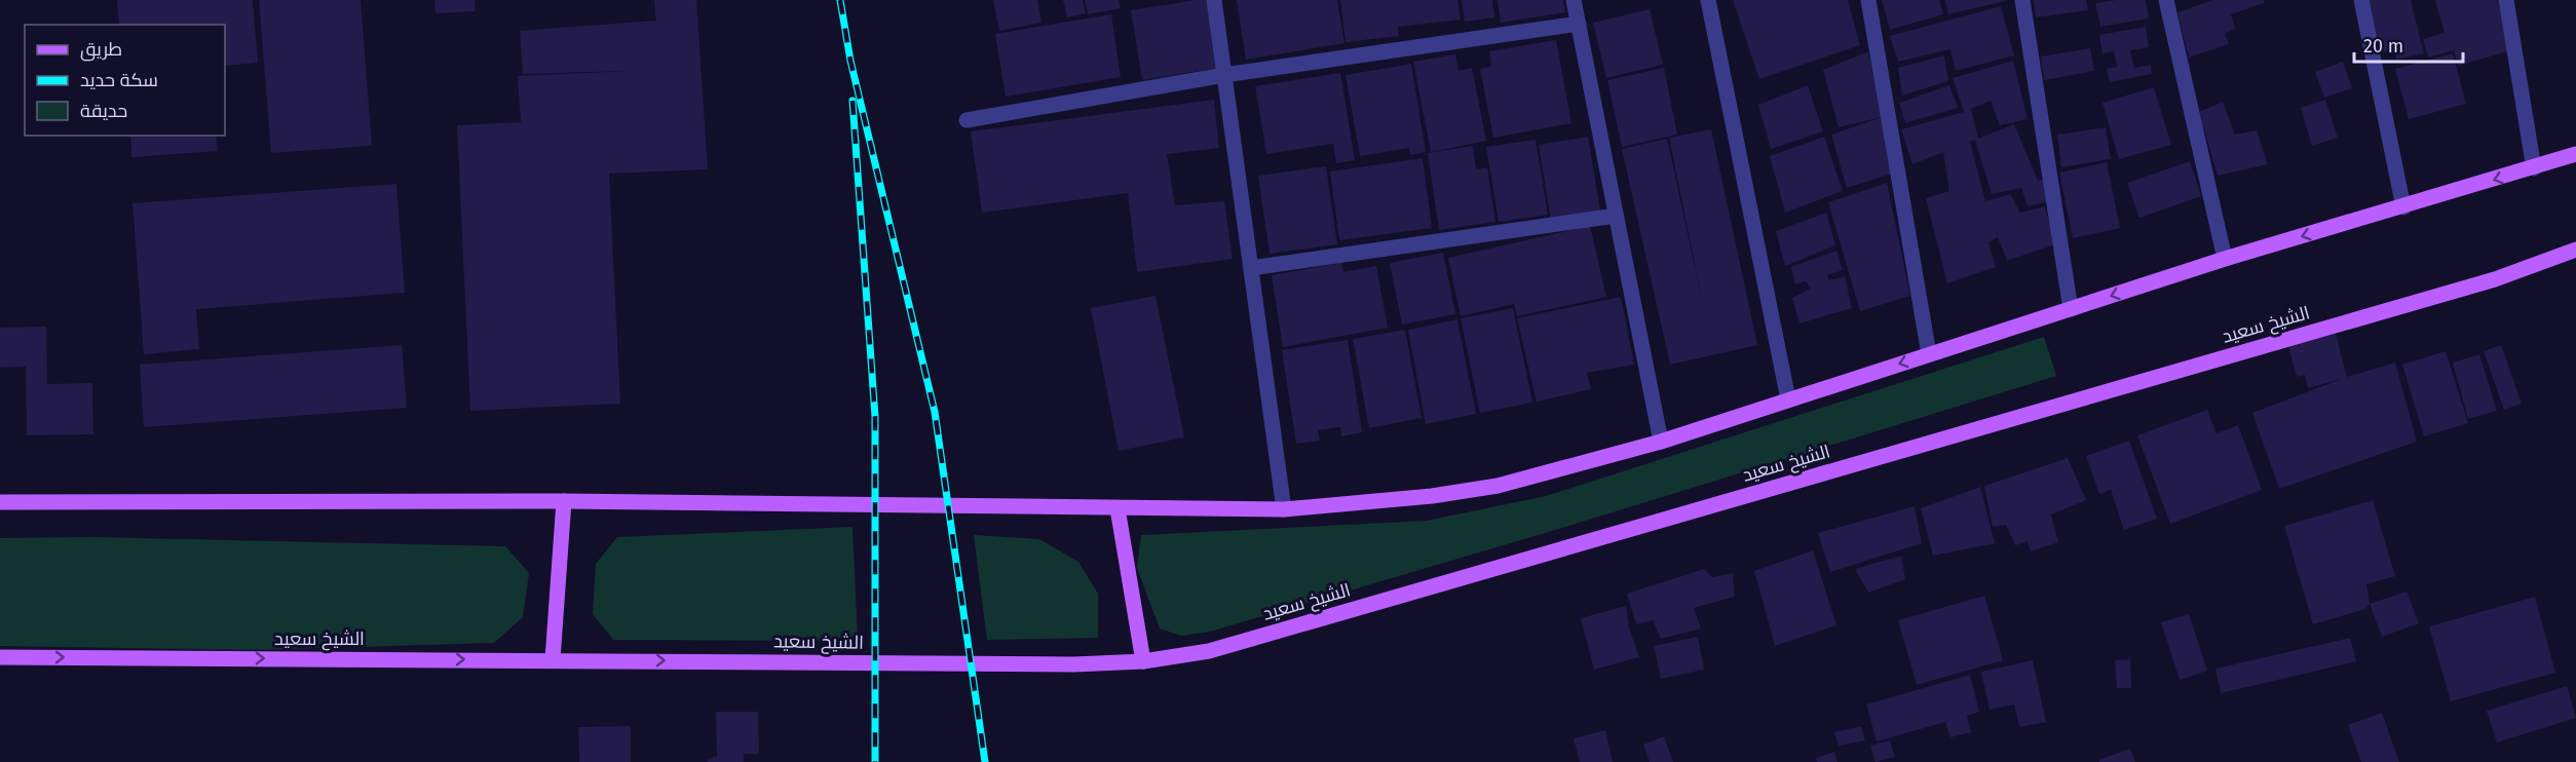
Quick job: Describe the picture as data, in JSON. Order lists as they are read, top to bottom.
{
  "streets": {
    "main road": ["الشيخ سعيد"]
  },
  "one_way": ["الشيخ سعيد"],
  "legend": ["طريق", "سكة حديد", "حديقة"],
  "scale_bar": "20 m"
}
